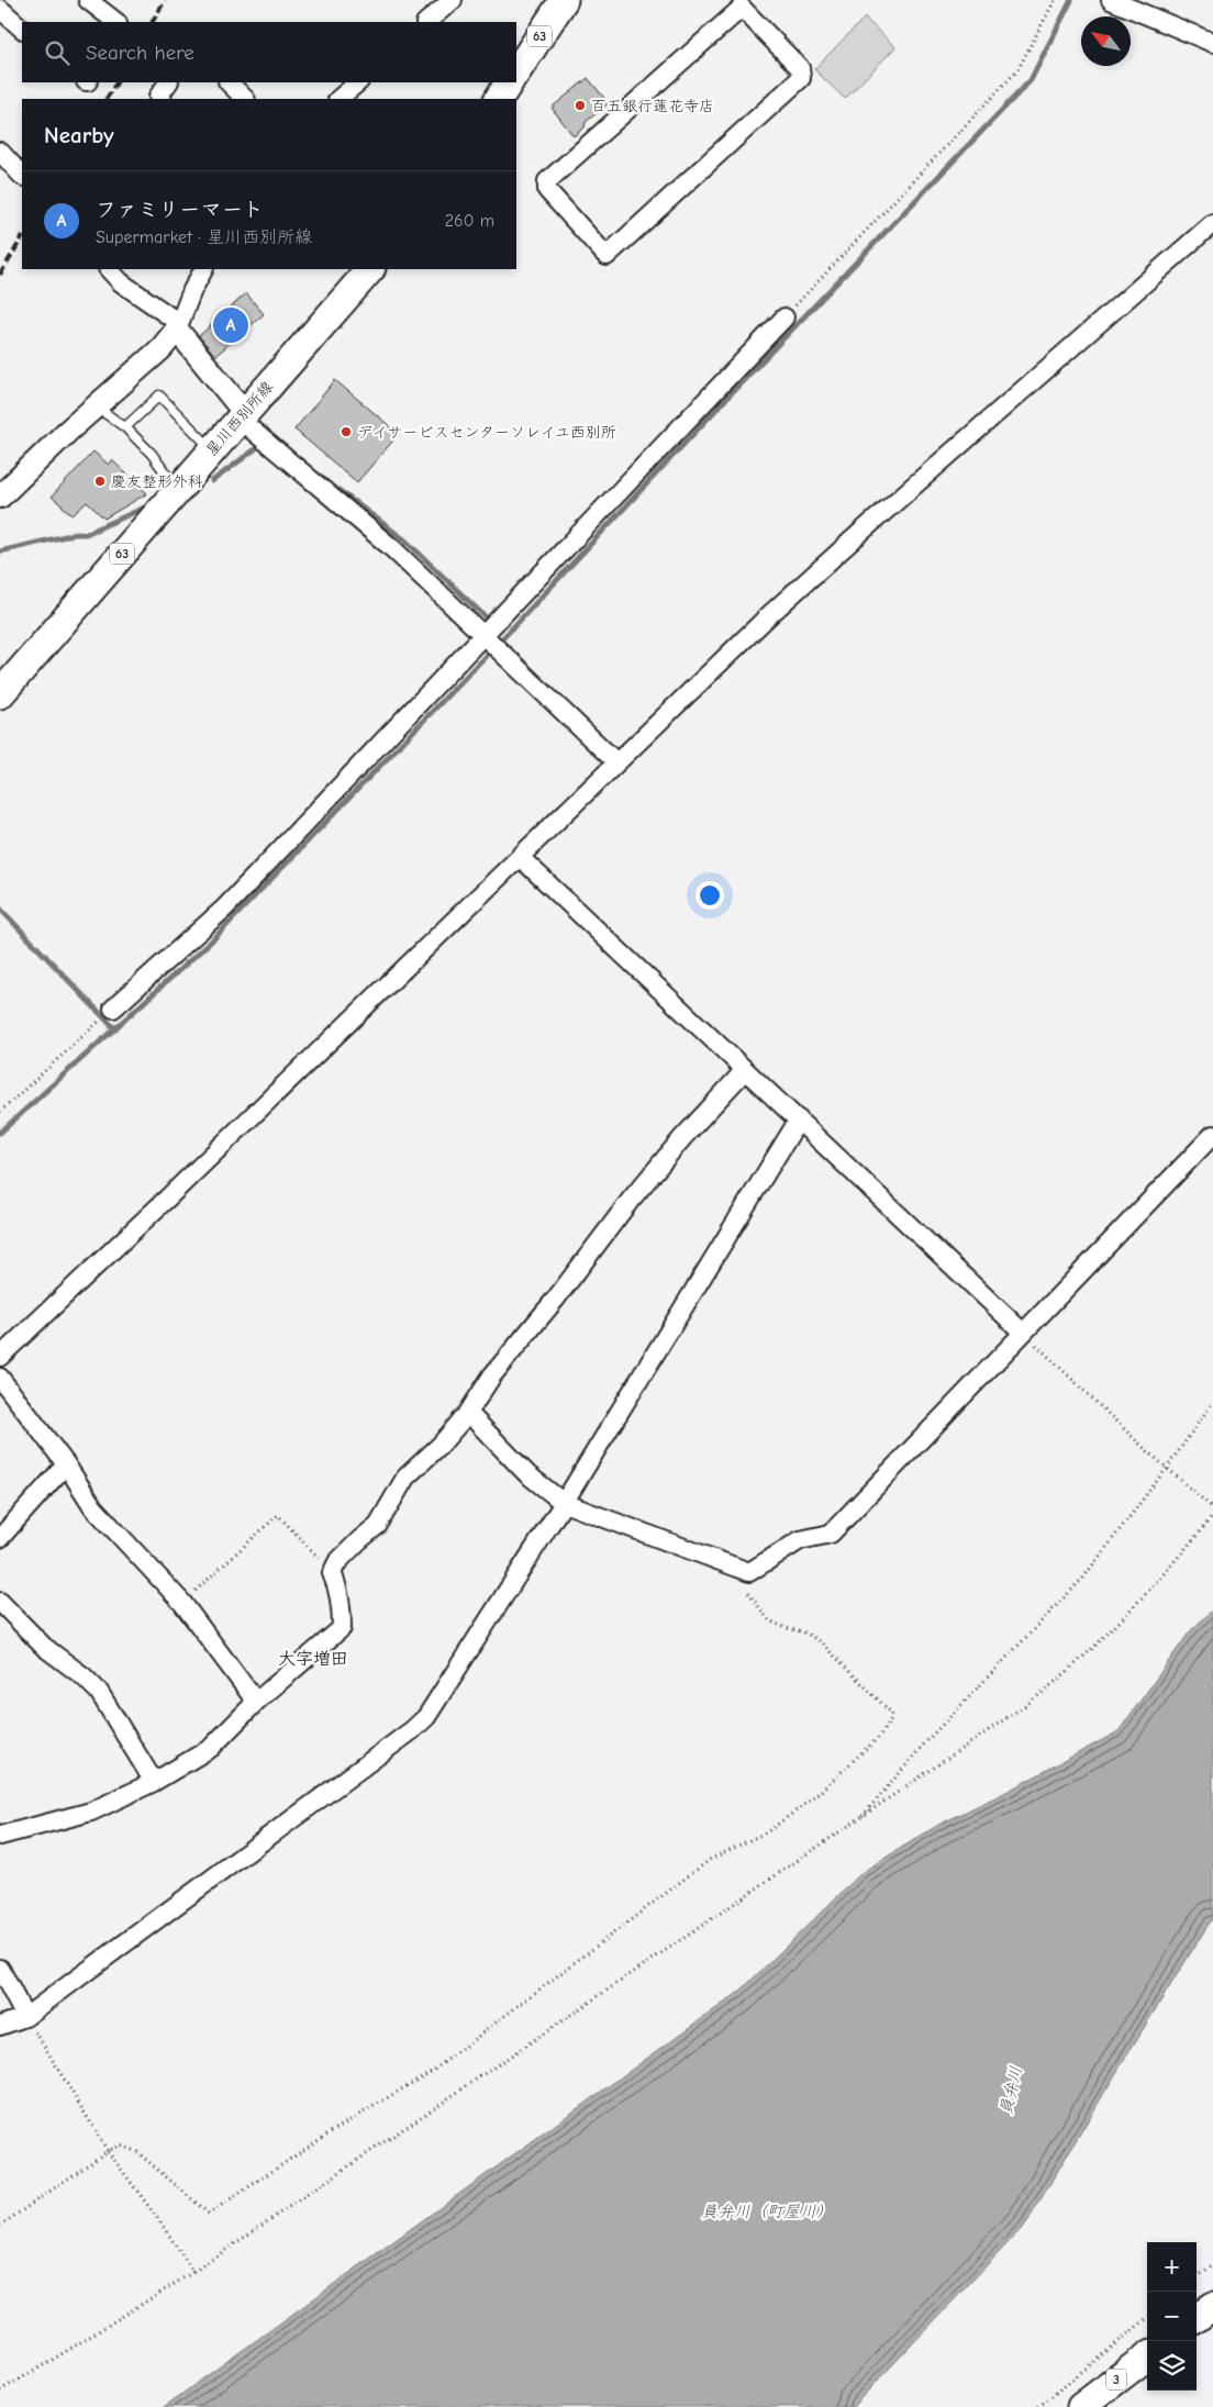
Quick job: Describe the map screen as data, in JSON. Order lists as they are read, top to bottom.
{
  "streets": {
    "main road": ["63", "星川西別所線", "3"]
  },
  "districts": ["大字増田"],
  "water": ["員弁川", "員弁川（町屋川）"],
  "places": ["百五銀行蓮花寺店", "デイサービスセンターソレイユ西別所", "慶友整形外科"],
  "north": "top left",
  "page": {
    "search": "Search here",
    "heading": "Nearby",
    "list": [
      {
        "mark": "A",
        "name": "ファミリーマート",
        "note": "Supermarket · 星川西別所線",
        "value": "260 m"
      }
    ],
    "pins": "A",
    "map_buttons": ["+", "−"]
  }
}
